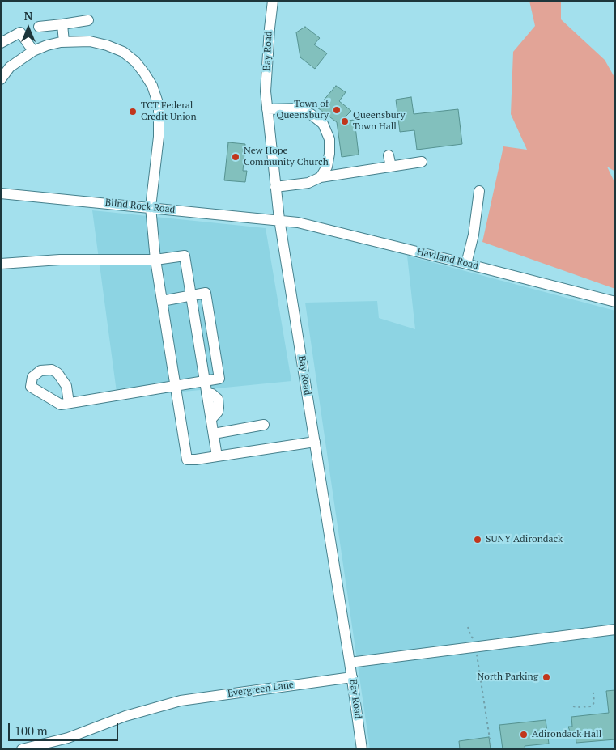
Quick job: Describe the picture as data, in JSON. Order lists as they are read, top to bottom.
{
  "streets": {
    "street": [
      "Bay Road",
      "Blind Rock Road",
      "Haviland Road",
      "Evergreen Lane"
    ]
  },
  "crossings": [
    ["Bay Road", "Blind Rock Road"],
    ["Bay Road", "Haviland Road"],
    ["Bay Road", "Evergreen Lane"],
    ["Blind Rock Road", "Haviland Road"]
  ],
  "places": [
    "Town of Queensbury",
    "TCT Federal Credit Union",
    "Queensbury Town Hall",
    "New Hope Community Church",
    "SUNY Adirondack",
    "North Parking",
    "Adirondack Hall"
  ],
  "scale_bar": "100 m",
  "north": "top"
}
